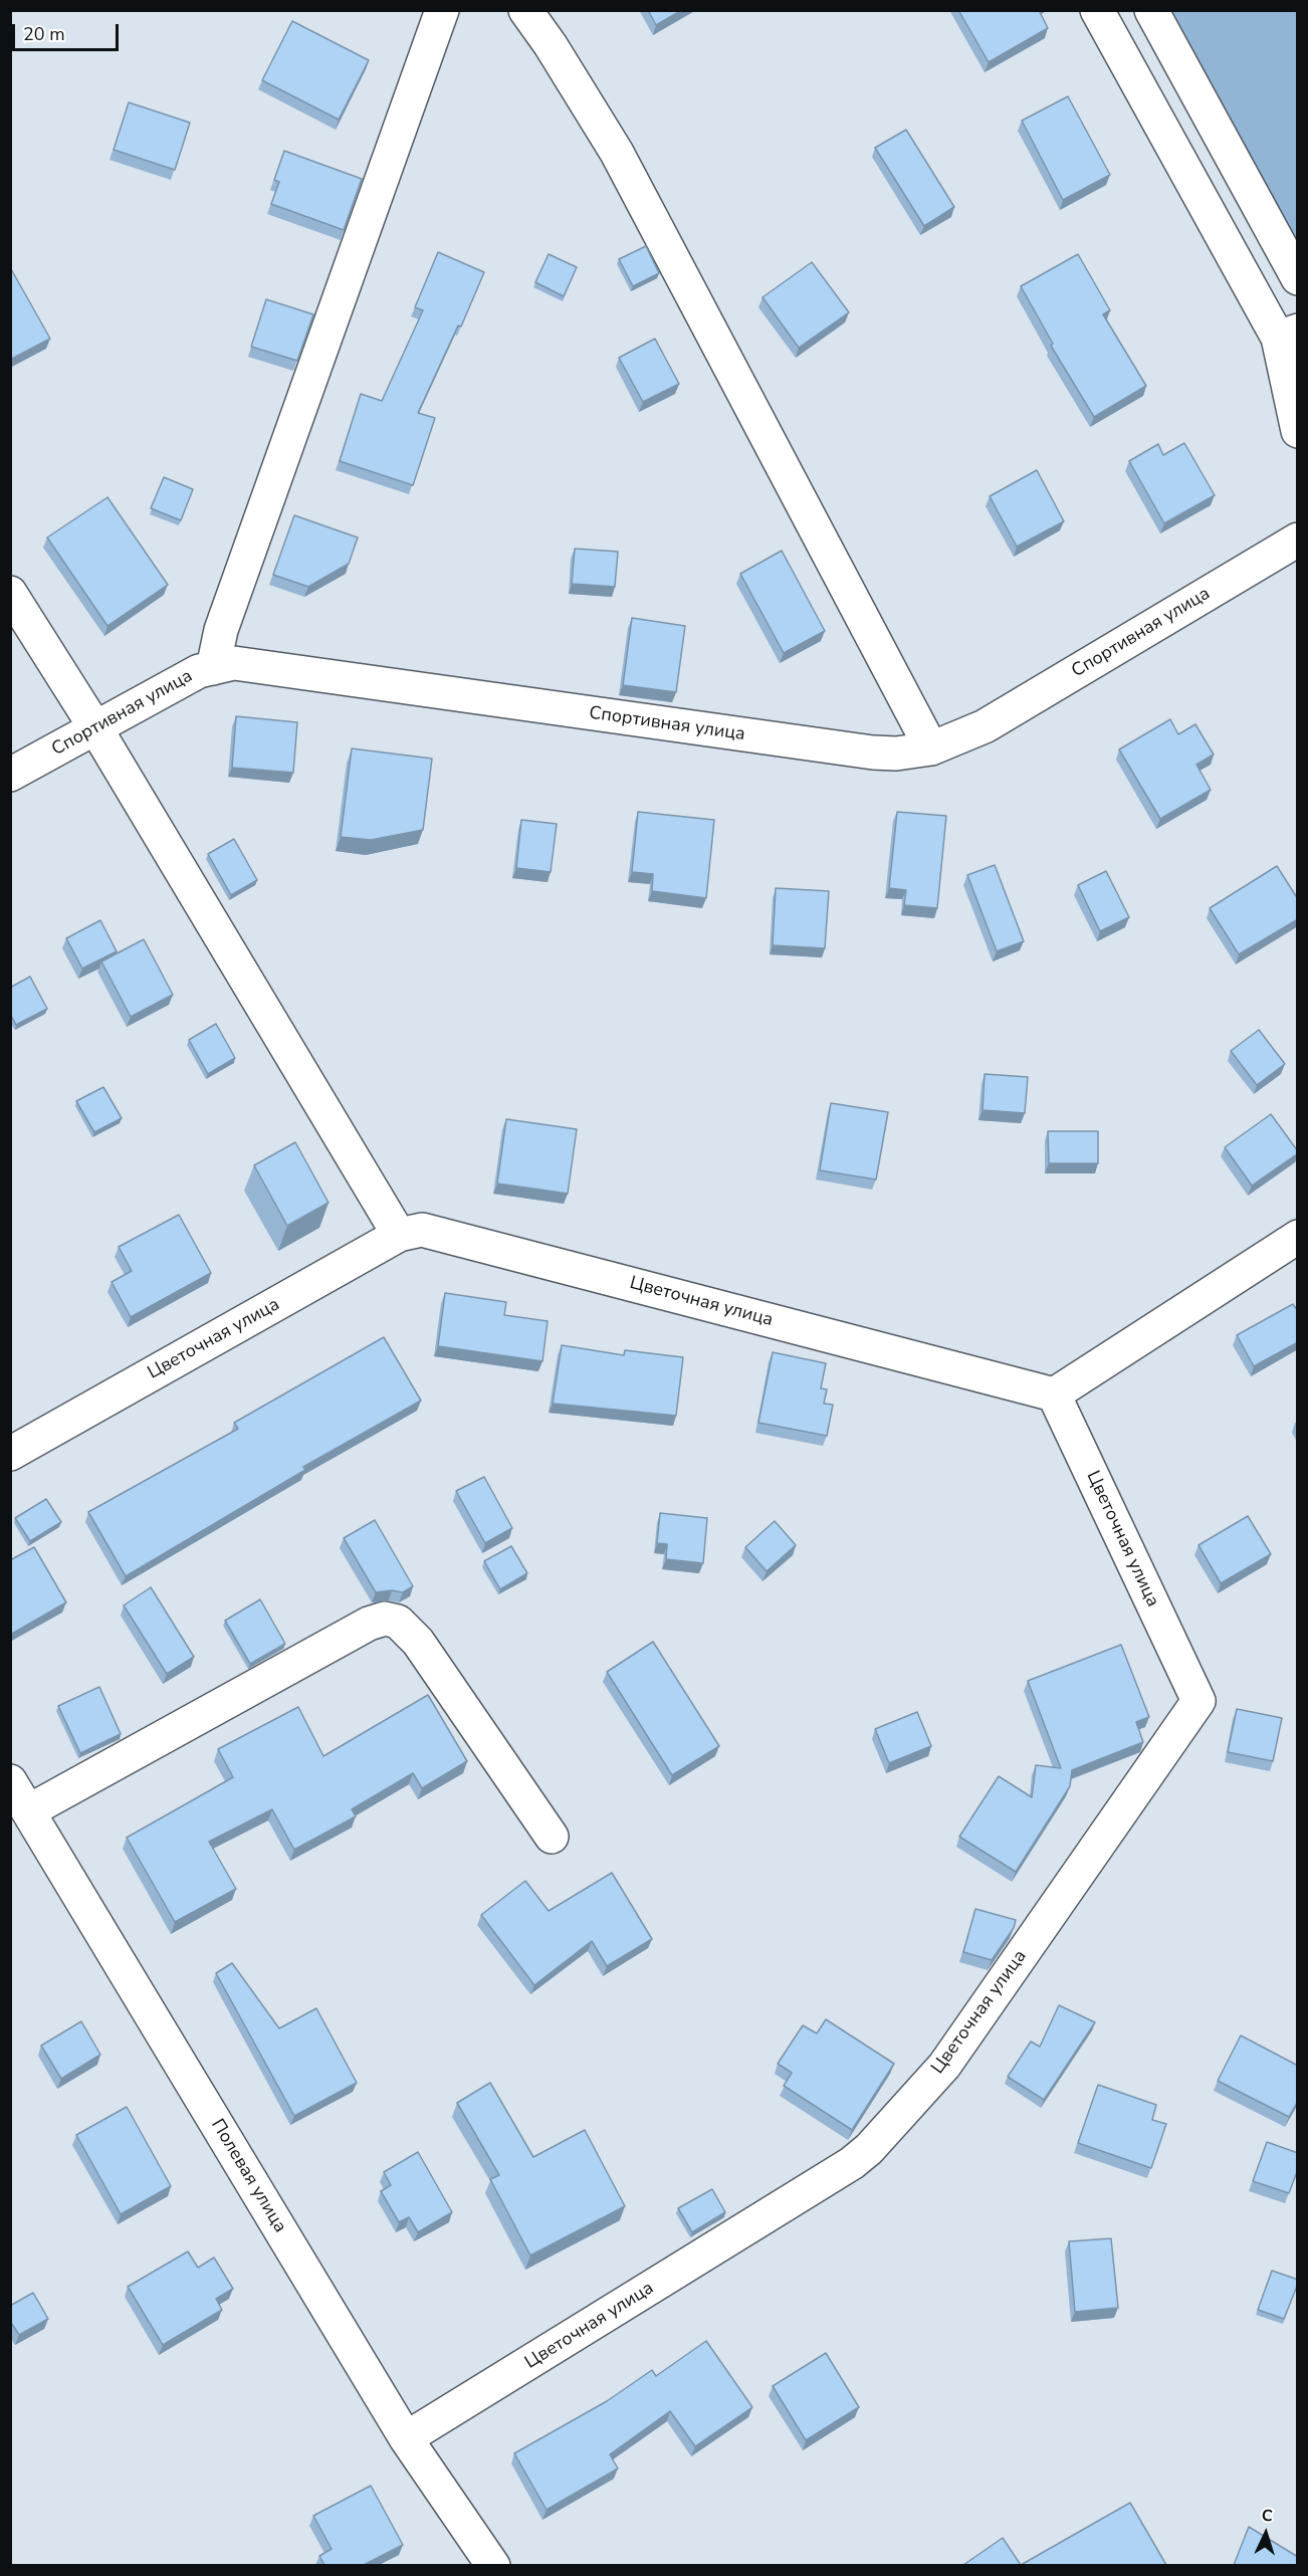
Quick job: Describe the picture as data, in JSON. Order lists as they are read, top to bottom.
{
  "streets": {
    "street": ["Спортивная улица", "Цветочная улица", "Полевая улица"]
  },
  "crossings": [
    ["Цветочная улица", "Полевая улица"]
  ],
  "scale_bar": "20 m",
  "north": "top"
}
